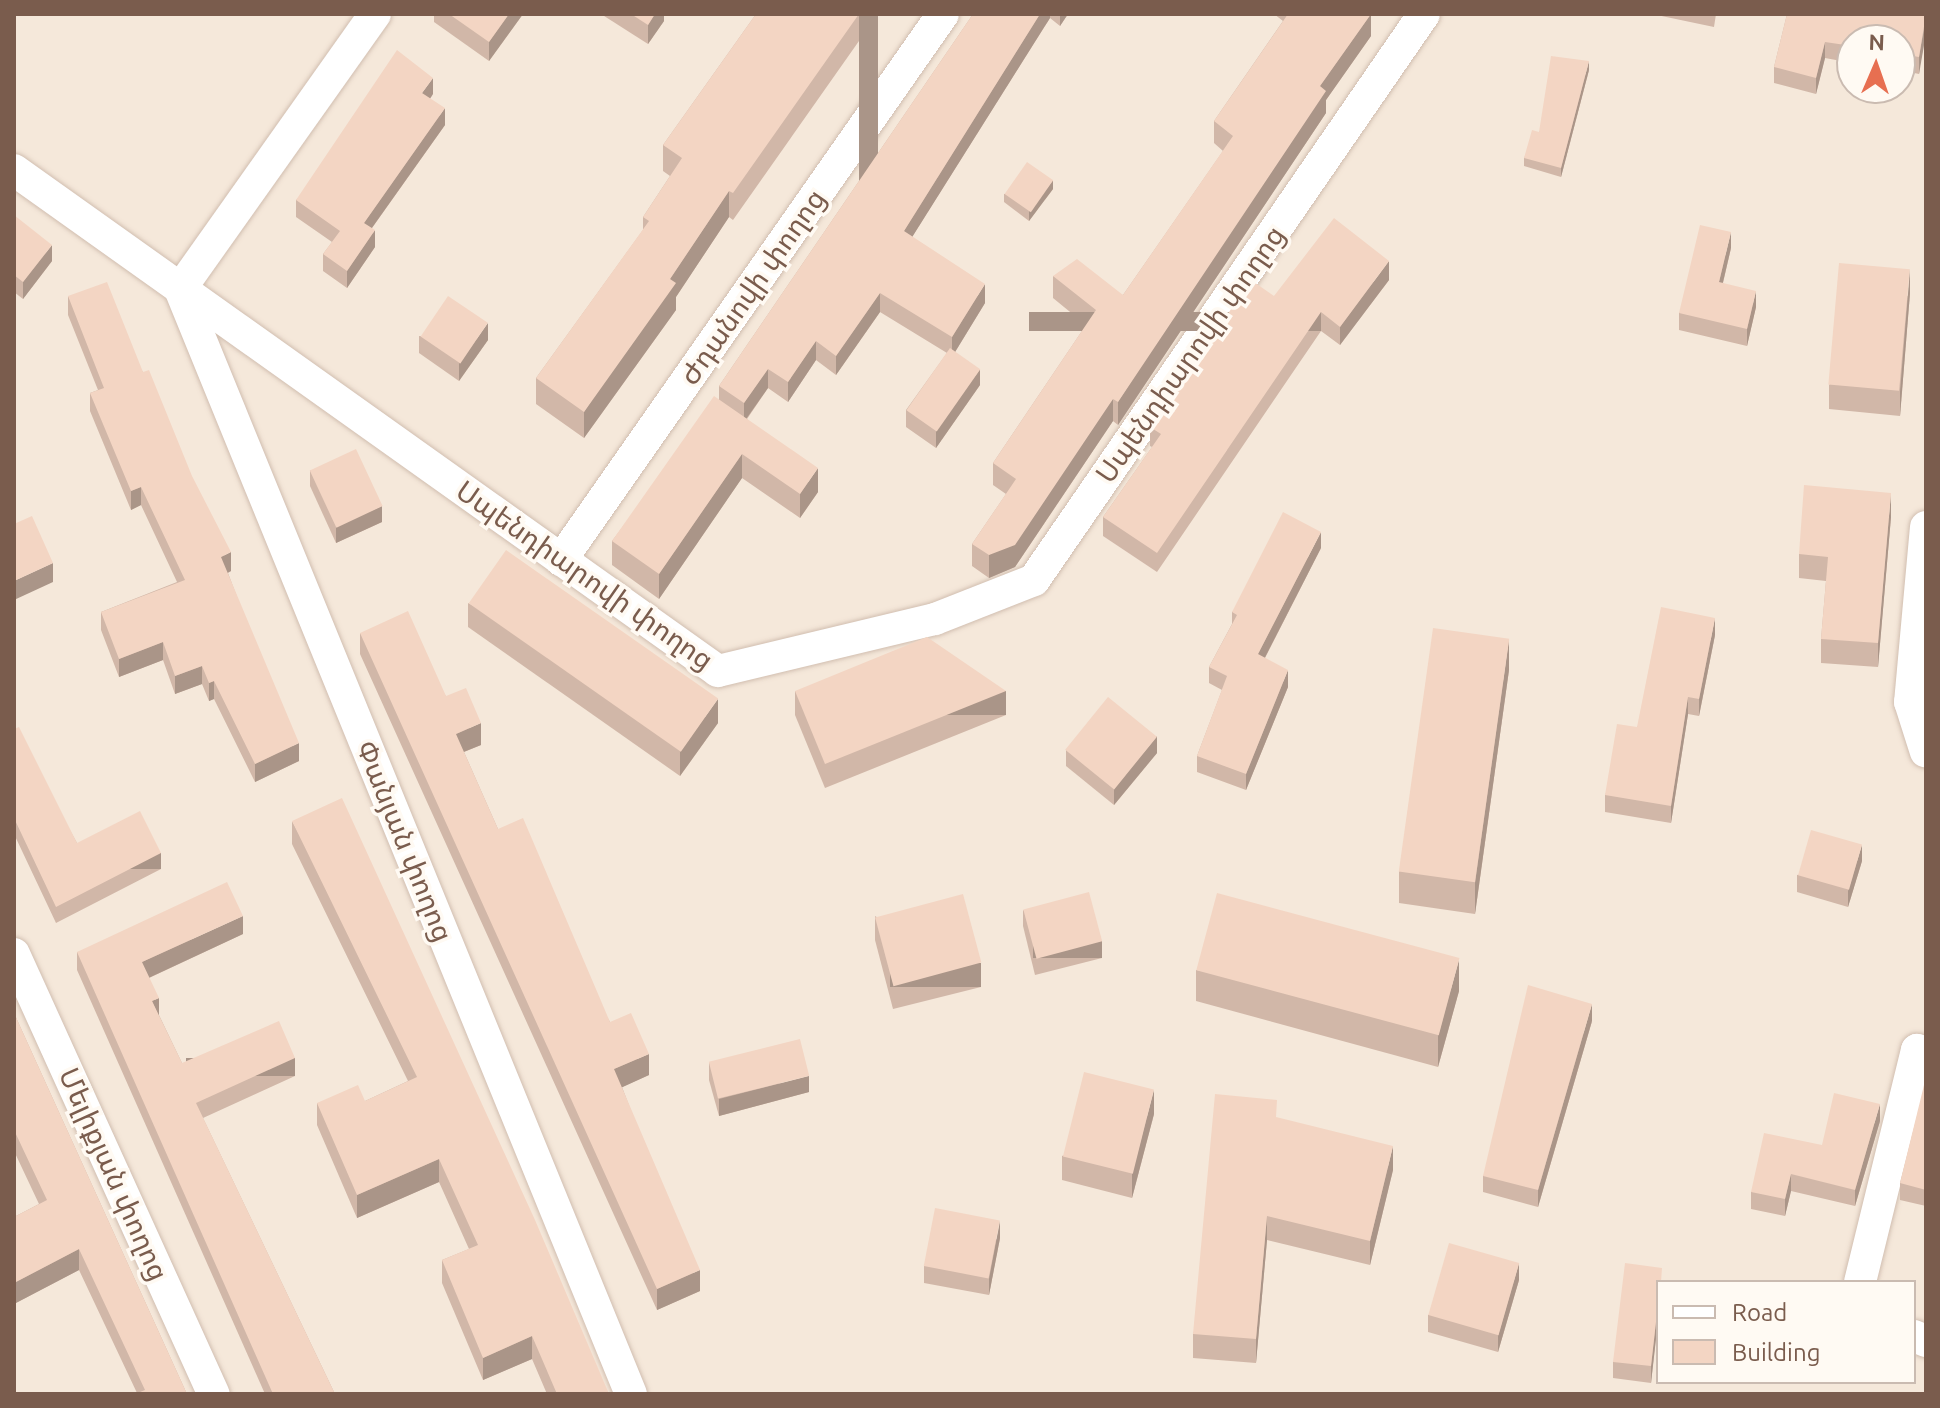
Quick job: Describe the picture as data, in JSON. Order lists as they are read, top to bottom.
{
  "streets": {
    "street": [
      "Ժդանովի փողոց",
      "Սպենդիարովի փողոց",
      "Փանյան փողոց",
      "Մելիքյան փողոց"
    ]
  },
  "crossings": [
    ["Ժդանովի փողոց", "Սպենդիարովի փողոց"],
    ["Սպենդիարովի փողոց", "Փանյան փողոց"]
  ],
  "legend": ["Road", "Building"],
  "north": "top"
}
